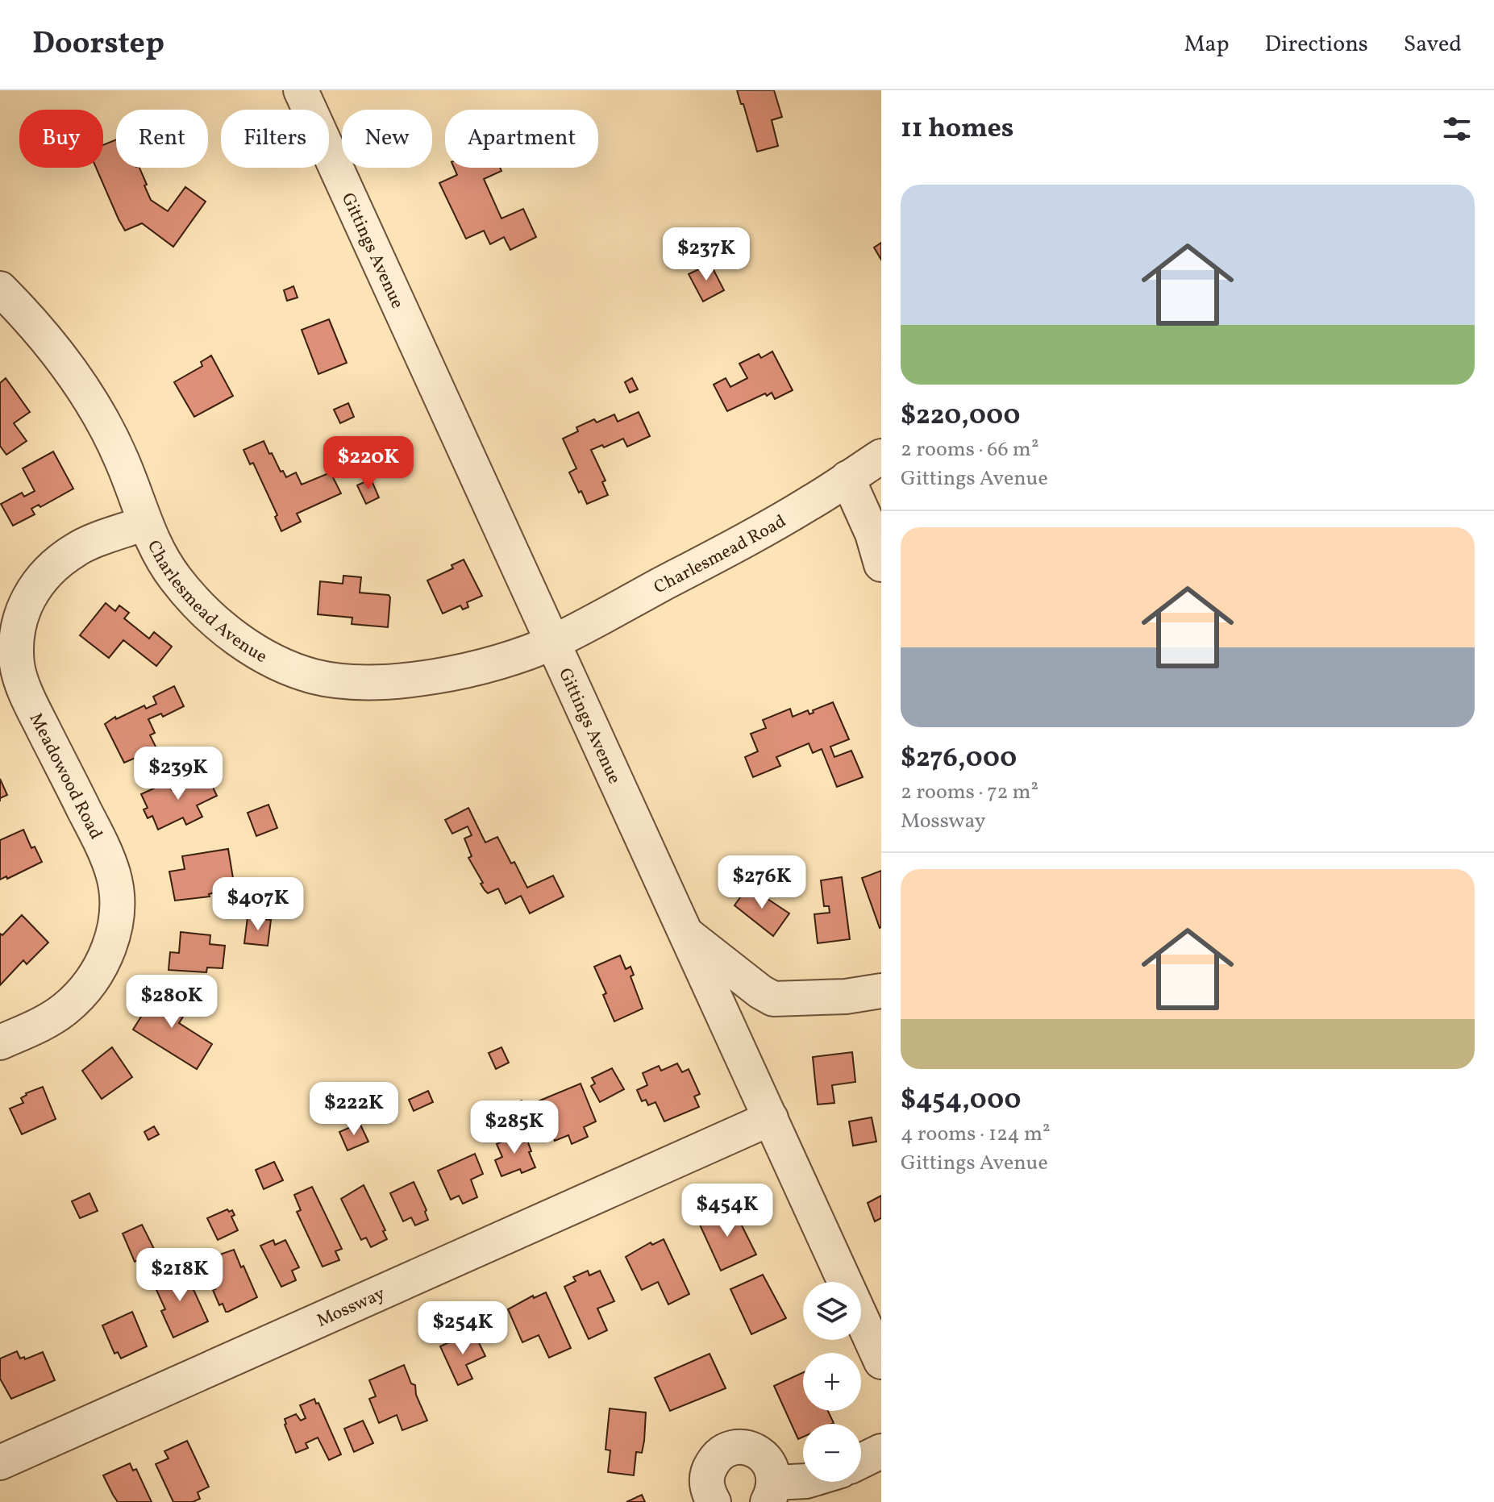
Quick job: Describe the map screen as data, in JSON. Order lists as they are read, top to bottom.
{
  "streets": {
    "street": [
      "Gittings Avenue",
      "Charlesmead Road",
      "Charlesmead Avenue",
      "Meadowood Road",
      "Mossway"
    ]
  },
  "crossings": [
    ["Gittings Avenue", "Charlesmead Road"],
    ["Gittings Avenue", "Charlesmead Avenue"],
    ["Gittings Avenue", "Mossway"],
    ["Charlesmead Road", "Charlesmead Avenue"],
    ["Charlesmead Avenue", "Meadowood Road"]
  ],
  "page": {
    "header": "Doorstep",
    "nav": ["Map", "Directions", "Saved"],
    "heading": "11 homes",
    "chip": [
      "Buy",
      "Rent",
      "Filters",
      "New",
      "Apartment"
    ],
    "list": [
      {
        "name": "$220,000",
        "note": "2 rooms · 66 m² · Gittings Avenue"
      },
      {
        "name": "$276,000",
        "note": "2 rooms · 72 m² · Mossway"
      },
      {
        "name": "$454,000",
        "note": "4 rooms · 124 m² · Gittings Avenue"
      }
    ],
    "price": [
      "$237K",
      "$220K",
      "$239K",
      "$276K",
      "$407K",
      "$280K",
      "$222K",
      "$285K",
      "$454K",
      "$218K",
      "$254K"
    ],
    "map_buttons": ["+", "−"]
  }
}
